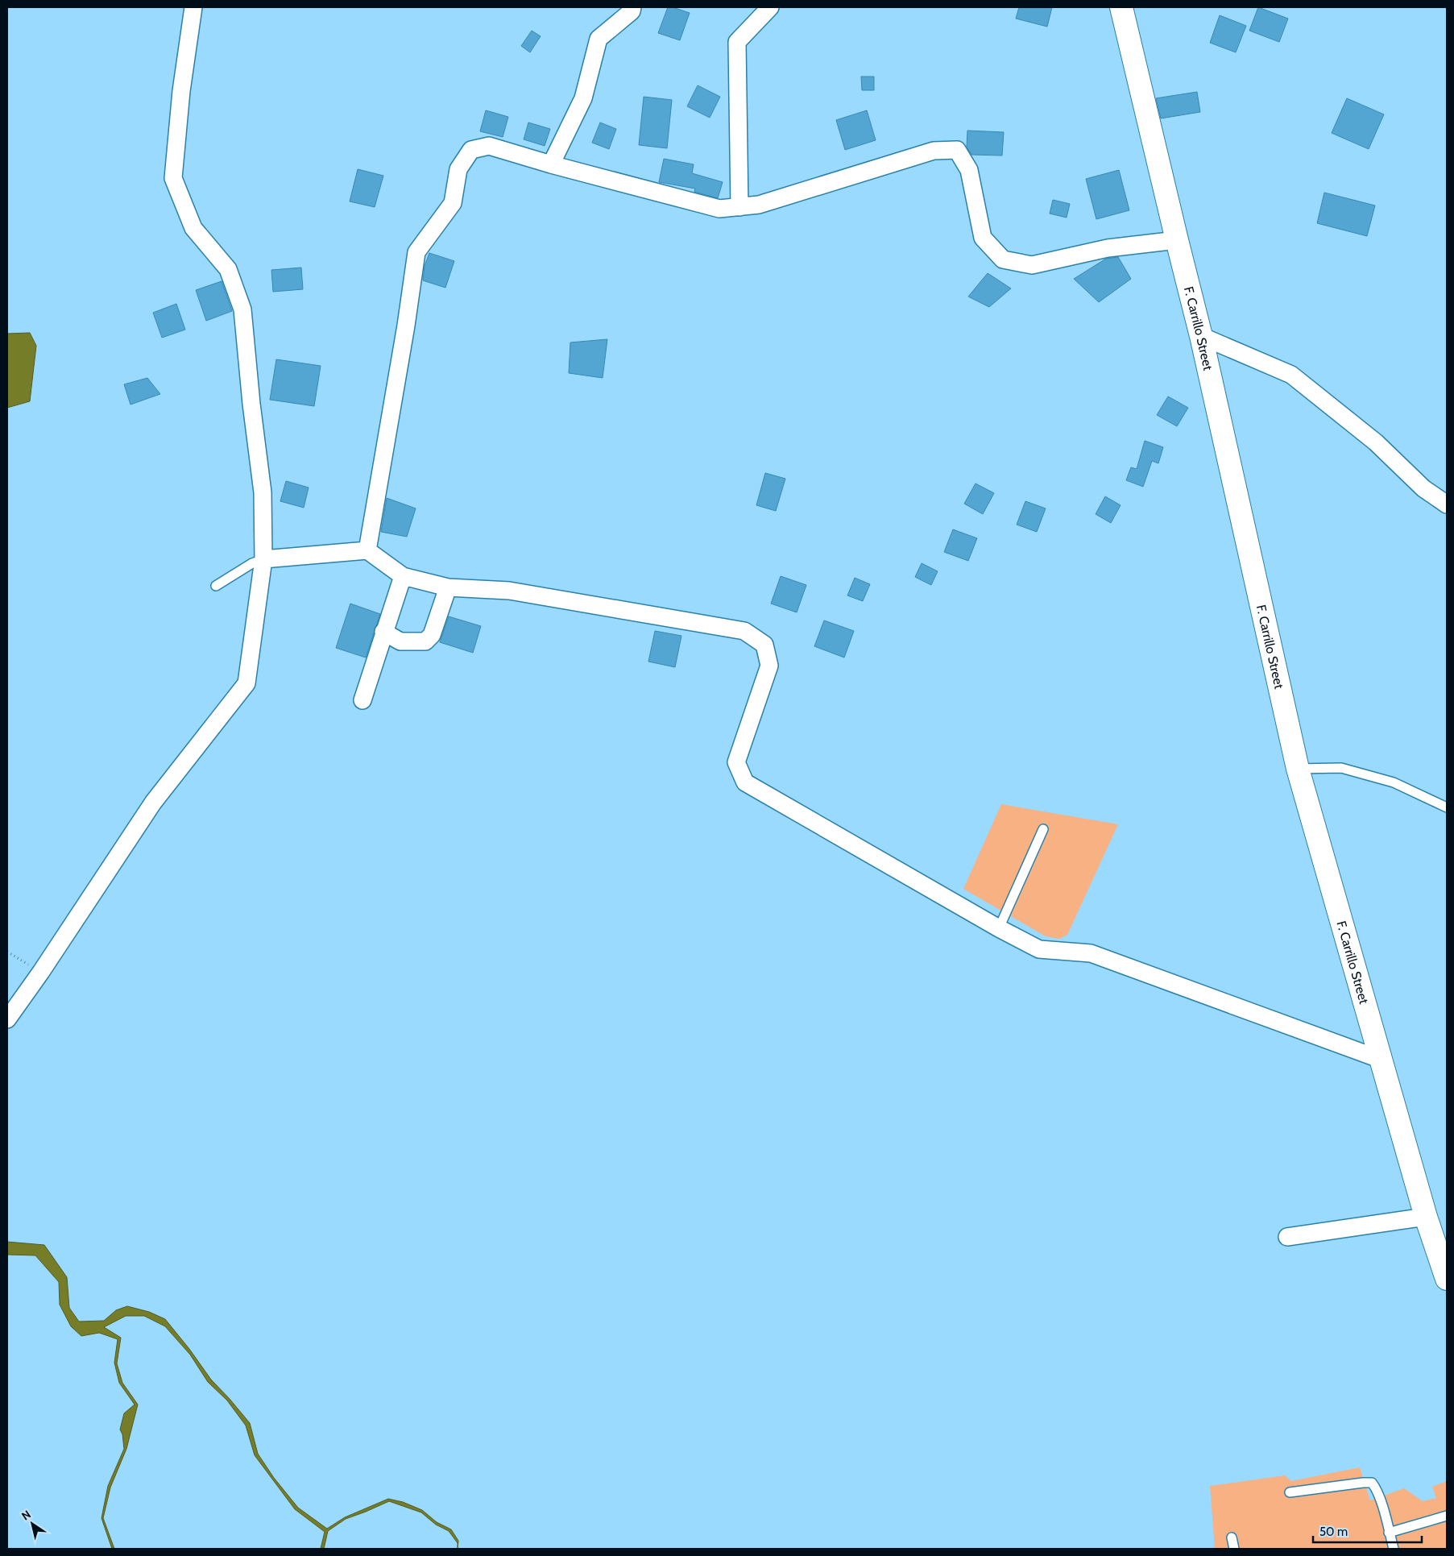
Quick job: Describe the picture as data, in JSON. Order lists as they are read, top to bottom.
{
  "streets": {
    "street": ["F. Carrillo Street"]
  },
  "scale_bar": "50 m",
  "north": "top left"
}
